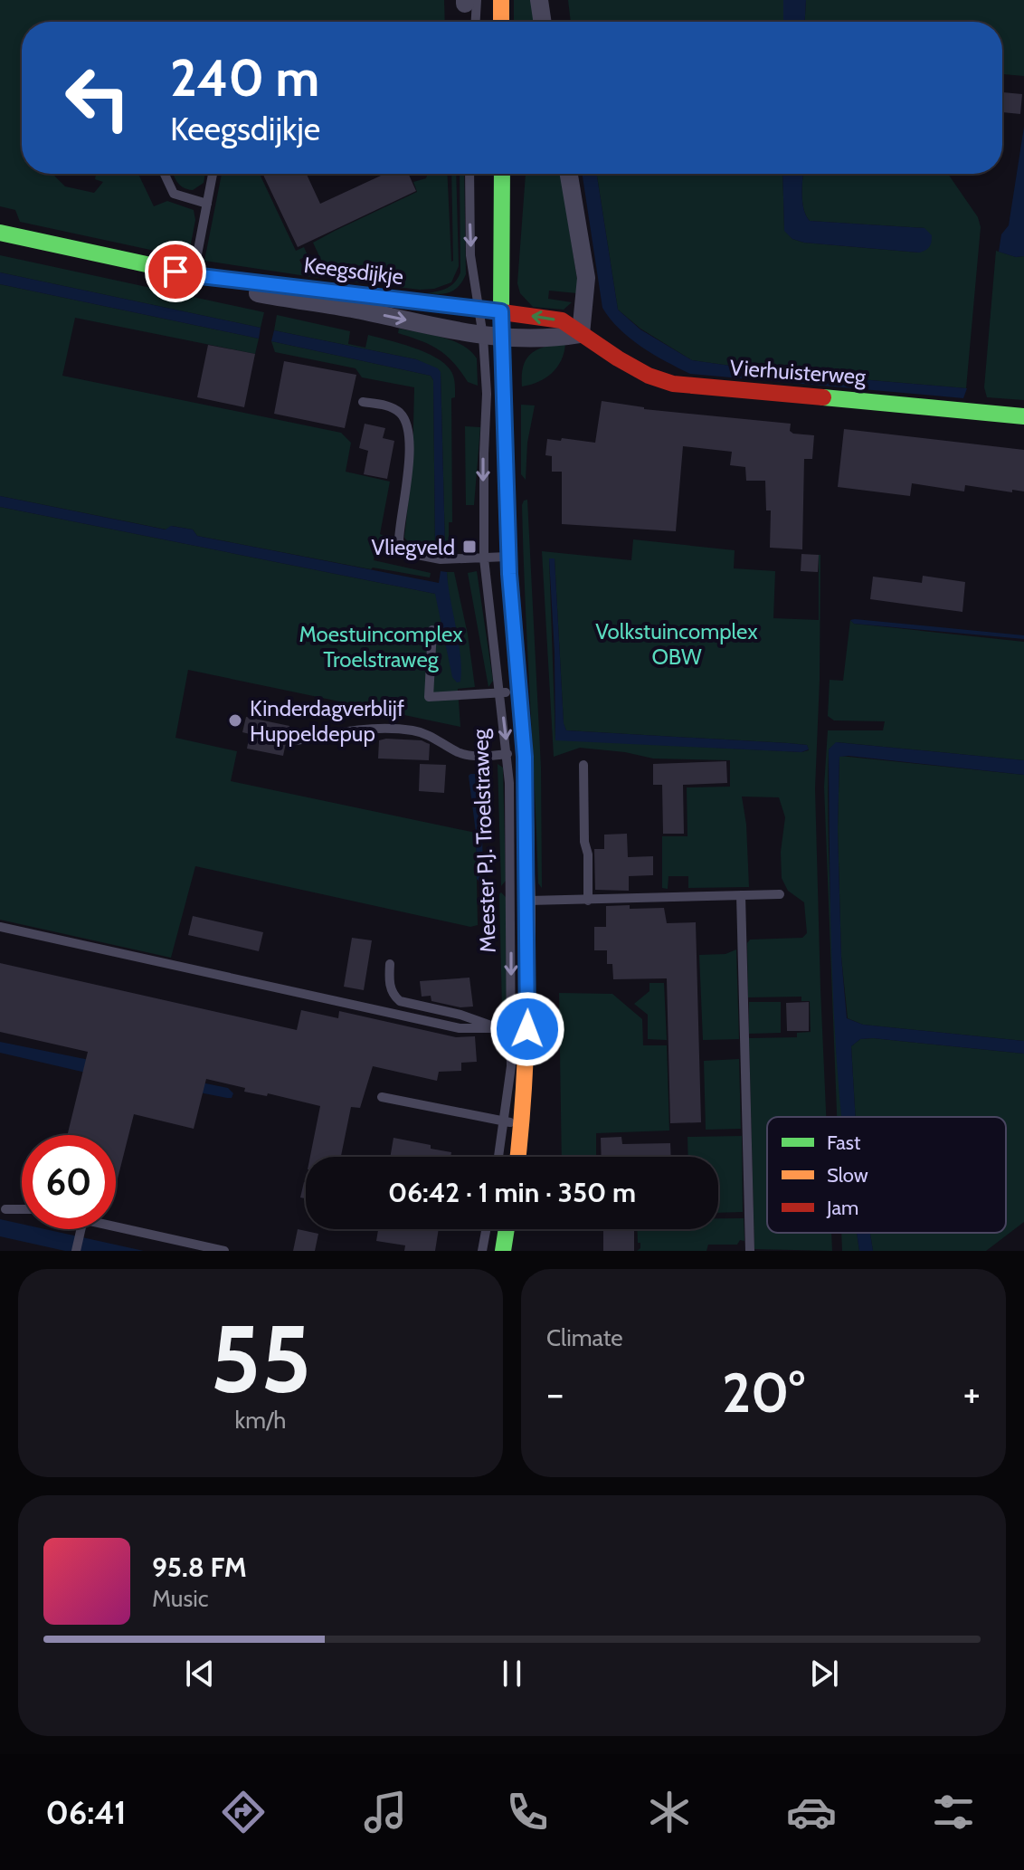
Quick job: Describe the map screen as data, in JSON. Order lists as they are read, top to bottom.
{
  "streets": {
    "main road": ["Keegsdijkje", "Vierhuisterweg", "Meester P.J. Troelstraweg"]
  },
  "crossings": [
    ["Keegsdijkje", "Vierhuisterweg"],
    ["Keegsdijkje", "Meester P.J. Troelstraweg"],
    ["Vierhuisterweg", "Meester P.J. Troelstraweg"]
  ],
  "one_way": ["Meester P.J. Troelstraweg"],
  "parks": ["Volkstuincomplex OBW", "Moestuincomplex Troelstraweg"],
  "places": {
    "transit": ["Vliegveld"],
    "other": ["Kinderdagverblijf Huppeldepup"]
  },
  "legend": ["Fast", "Slow", "Jam"],
  "page": {
    "turn": ["240 m", "Keegsdijkje"],
    "limit": "60",
    "trip": "06:42 · 1 min · 350 m",
    "tile": [
      ["55", "km/h"],
      "Climate"
    ],
    "heat": ["−", "20°", "+"],
    "song": ["95.8 FM", "Music"],
    "tabs": "06:41"
  }
}
